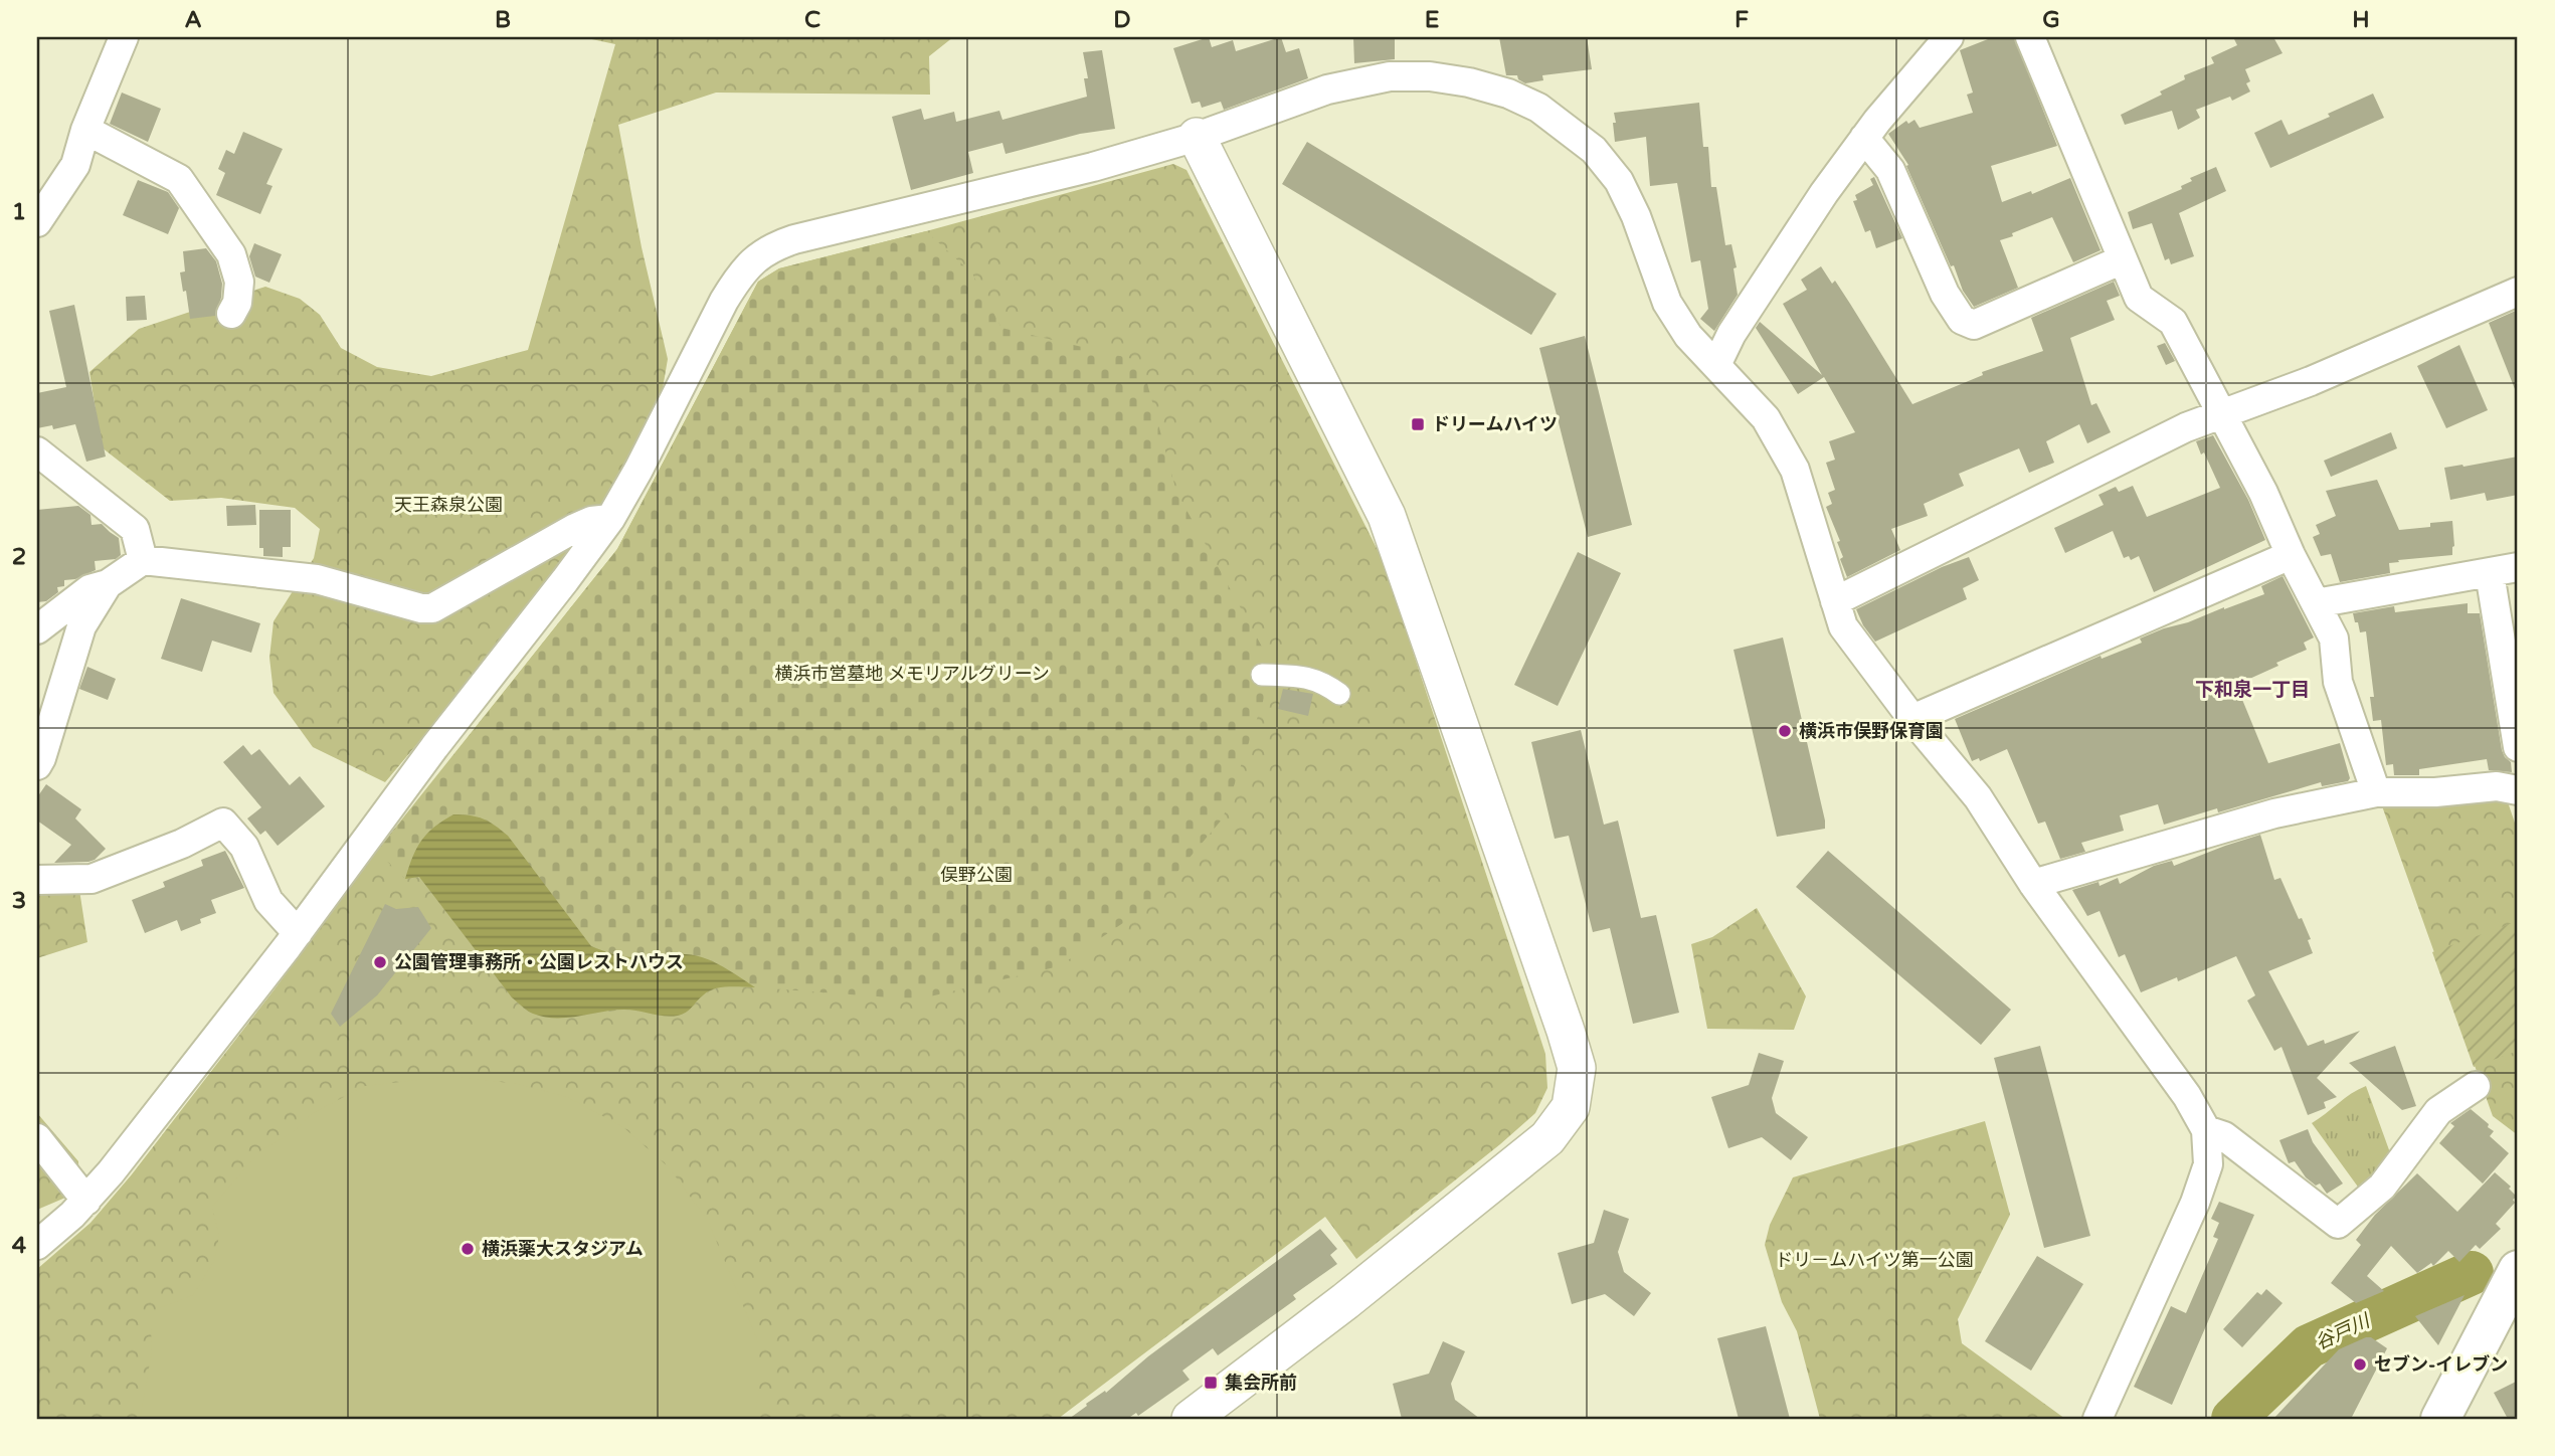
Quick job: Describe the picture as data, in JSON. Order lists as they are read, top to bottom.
{
  "districts": ["下和泉一丁目"],
  "water": ["谷戸川"],
  "parks": [
    "天王森泉公園",
    "横浜市営墓地 メモリアルグリーン",
    "俣野公園",
    "ドリ－ムハイツ第一公園"
  ],
  "places": {
    "transit": ["ドリームハイツ", "集会所前"],
    "other": [
      "横浜市俣野保育園",
      "公園管理事務所・公園レストハウス",
      "横浜薬大スタジアム",
      "セブン-イレブン"
    ]
  },
  "grid": {
    "columns": [
      "A",
      "B",
      "C",
      "D",
      "E",
      "F",
      "G",
      "H"
    ],
    "rows": [
      "1",
      "2",
      "3",
      "4"
    ]
  }
}
